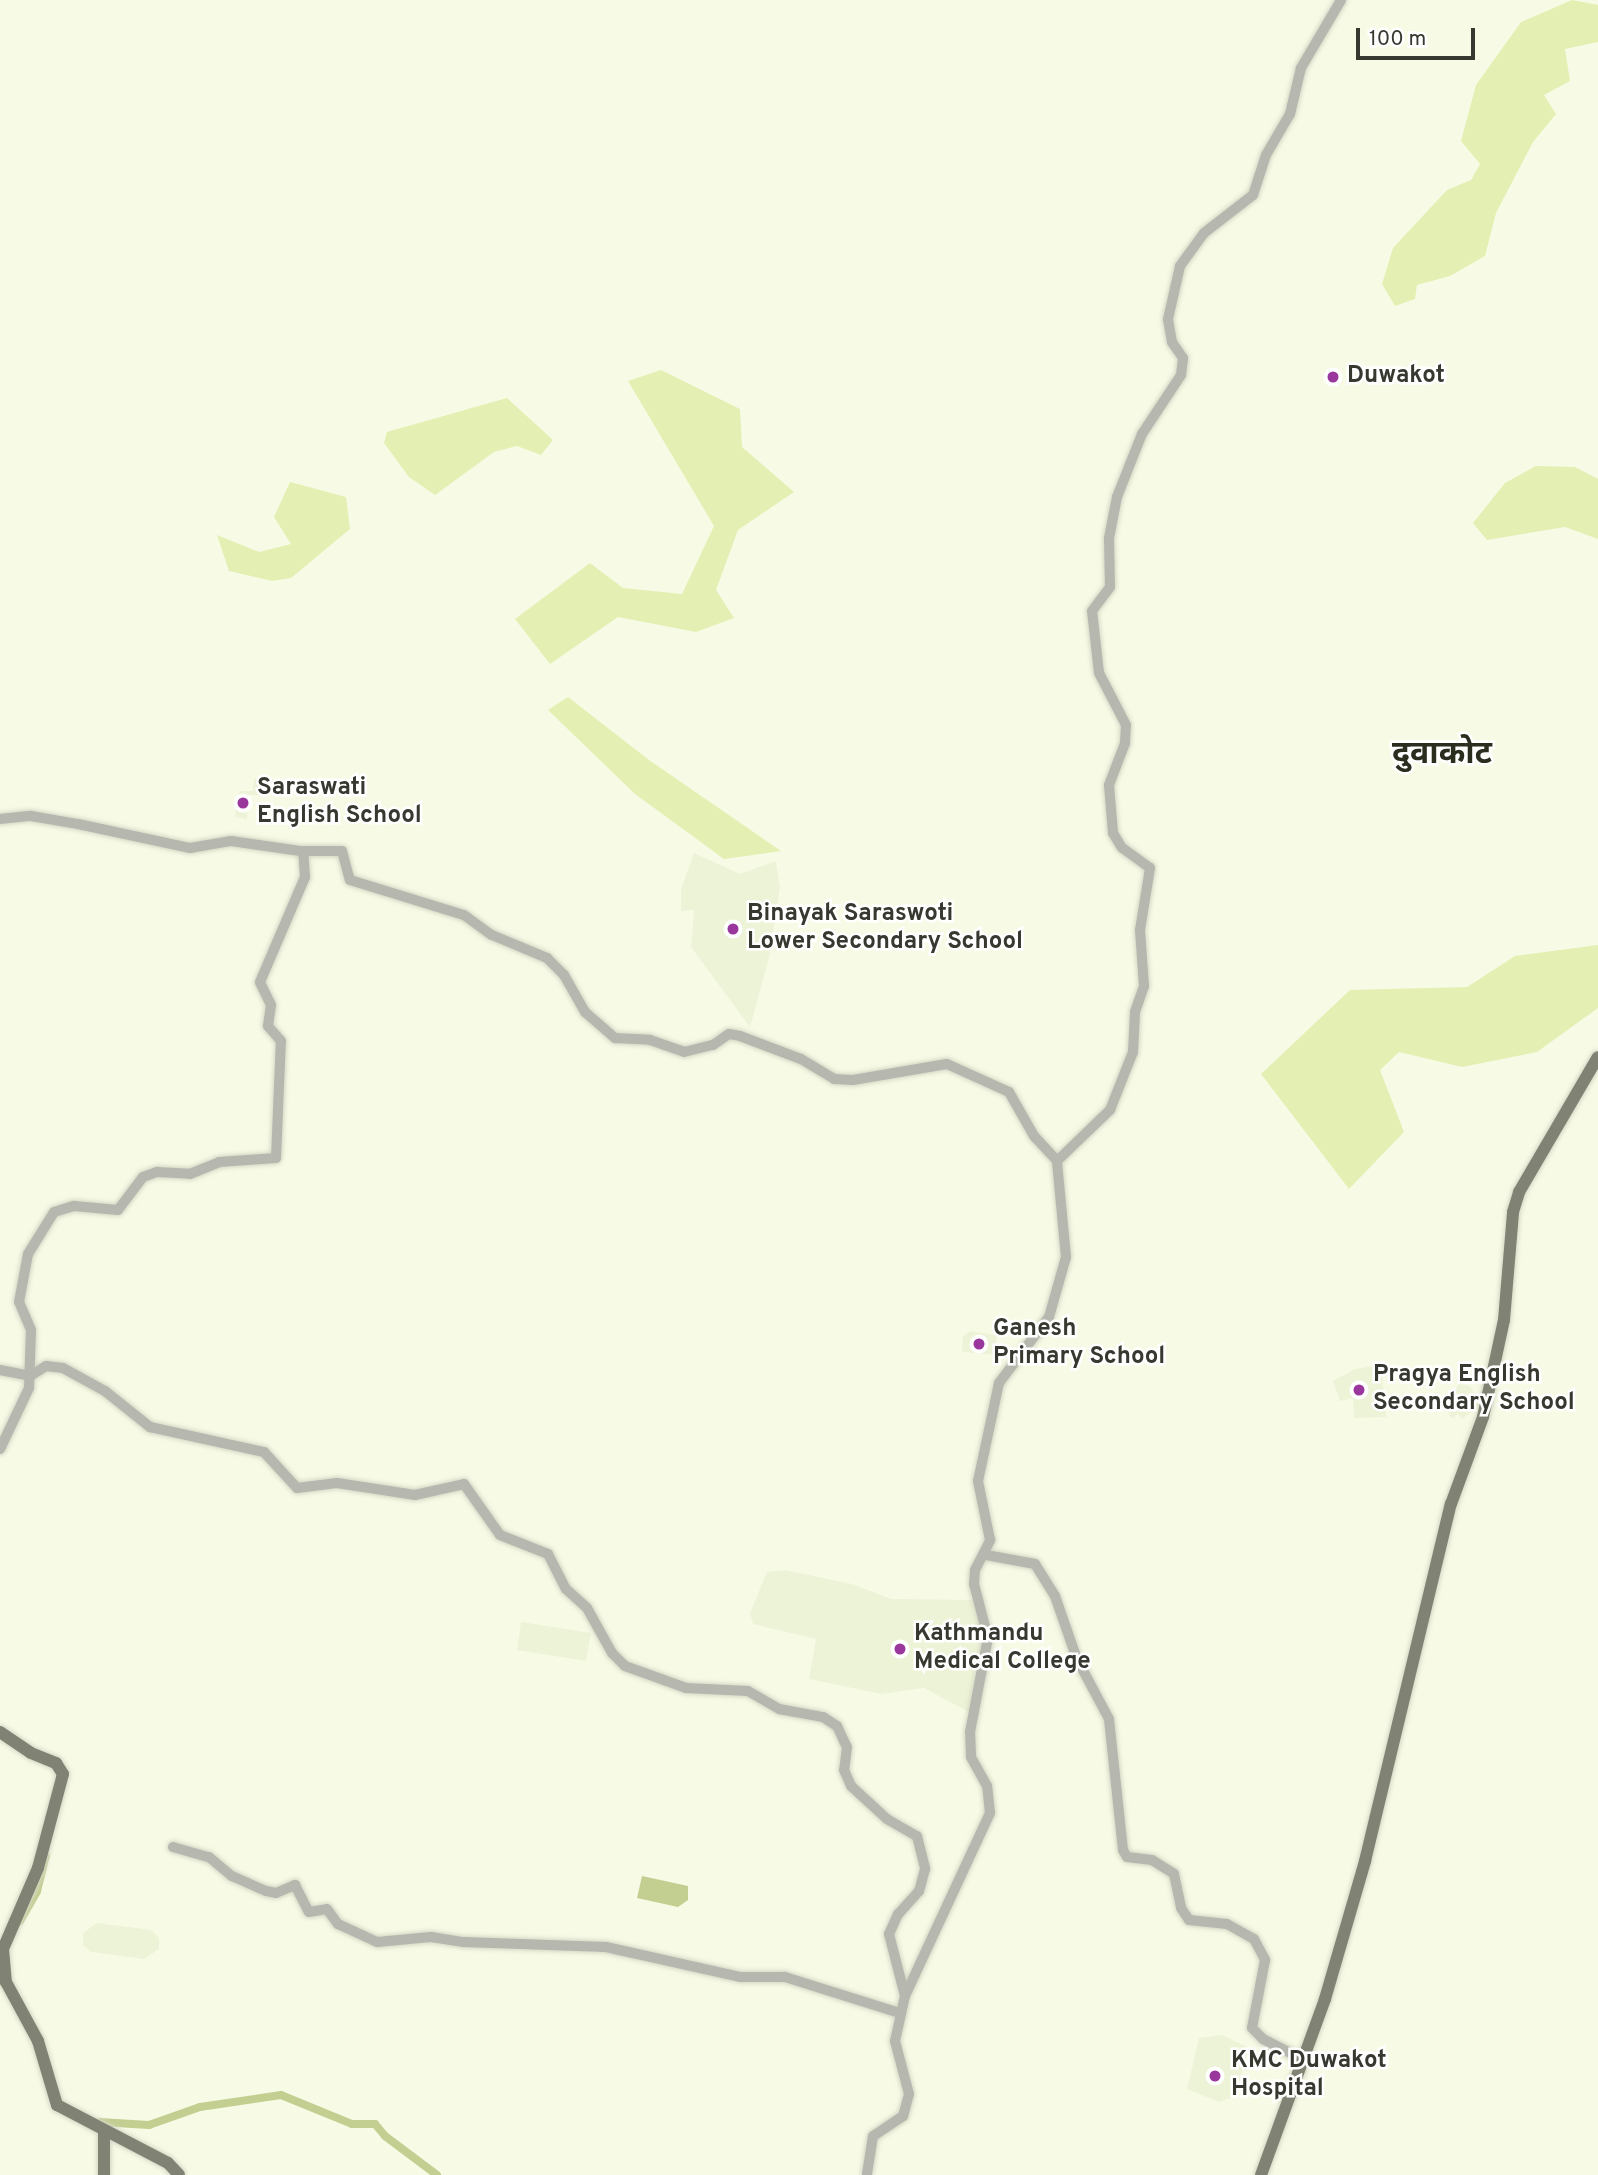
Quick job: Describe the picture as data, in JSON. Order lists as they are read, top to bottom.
{
  "districts": ["दुवाकोट"],
  "places": [
    "Duwakot",
    "Saraswati English School",
    "Binayak Saraswoti Lower Secondary School",
    "Ganesh Primary School",
    "Pragya English Secondary School",
    "Kathmandu Medical College",
    "KMC Duwakot Hospital"
  ],
  "scale_bar": "100 m"
}
